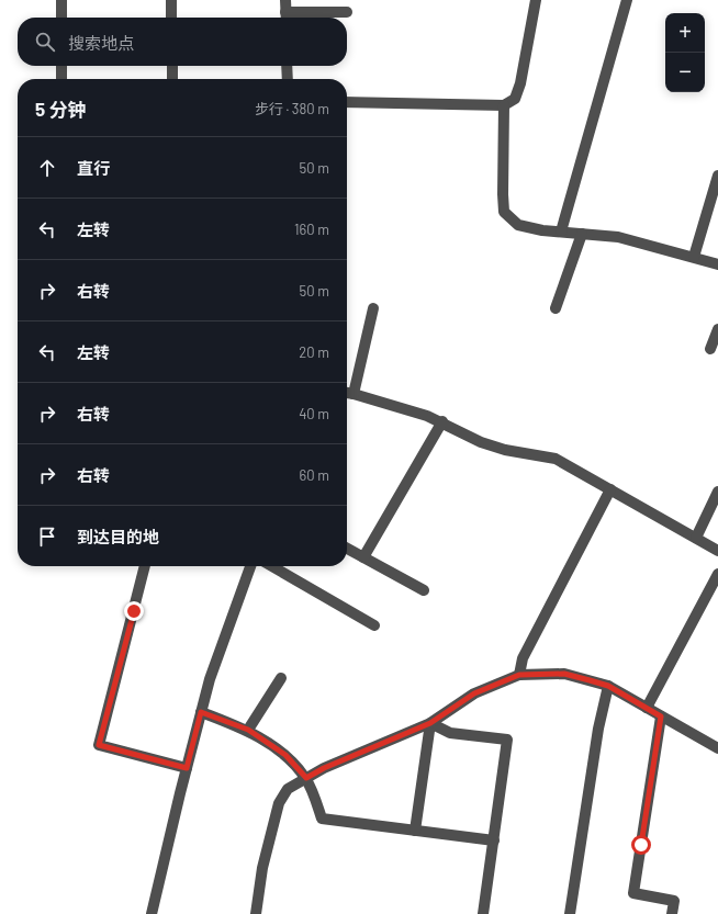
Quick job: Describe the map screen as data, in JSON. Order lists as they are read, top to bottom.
{
  "page": {
    "map_buttons": ["+", "−"],
    "search": "搜索地点",
    "heading": ["5 分钟", "步行 · 380 m"],
    "list": [
      ["直行", "50 m"],
      ["左转", "160 m"],
      ["右转", "50 m"],
      ["左转", "20 m"],
      ["右转", "40 m"],
      ["右转", "60 m"],
      "到达目的地"
    ]
  }
}
